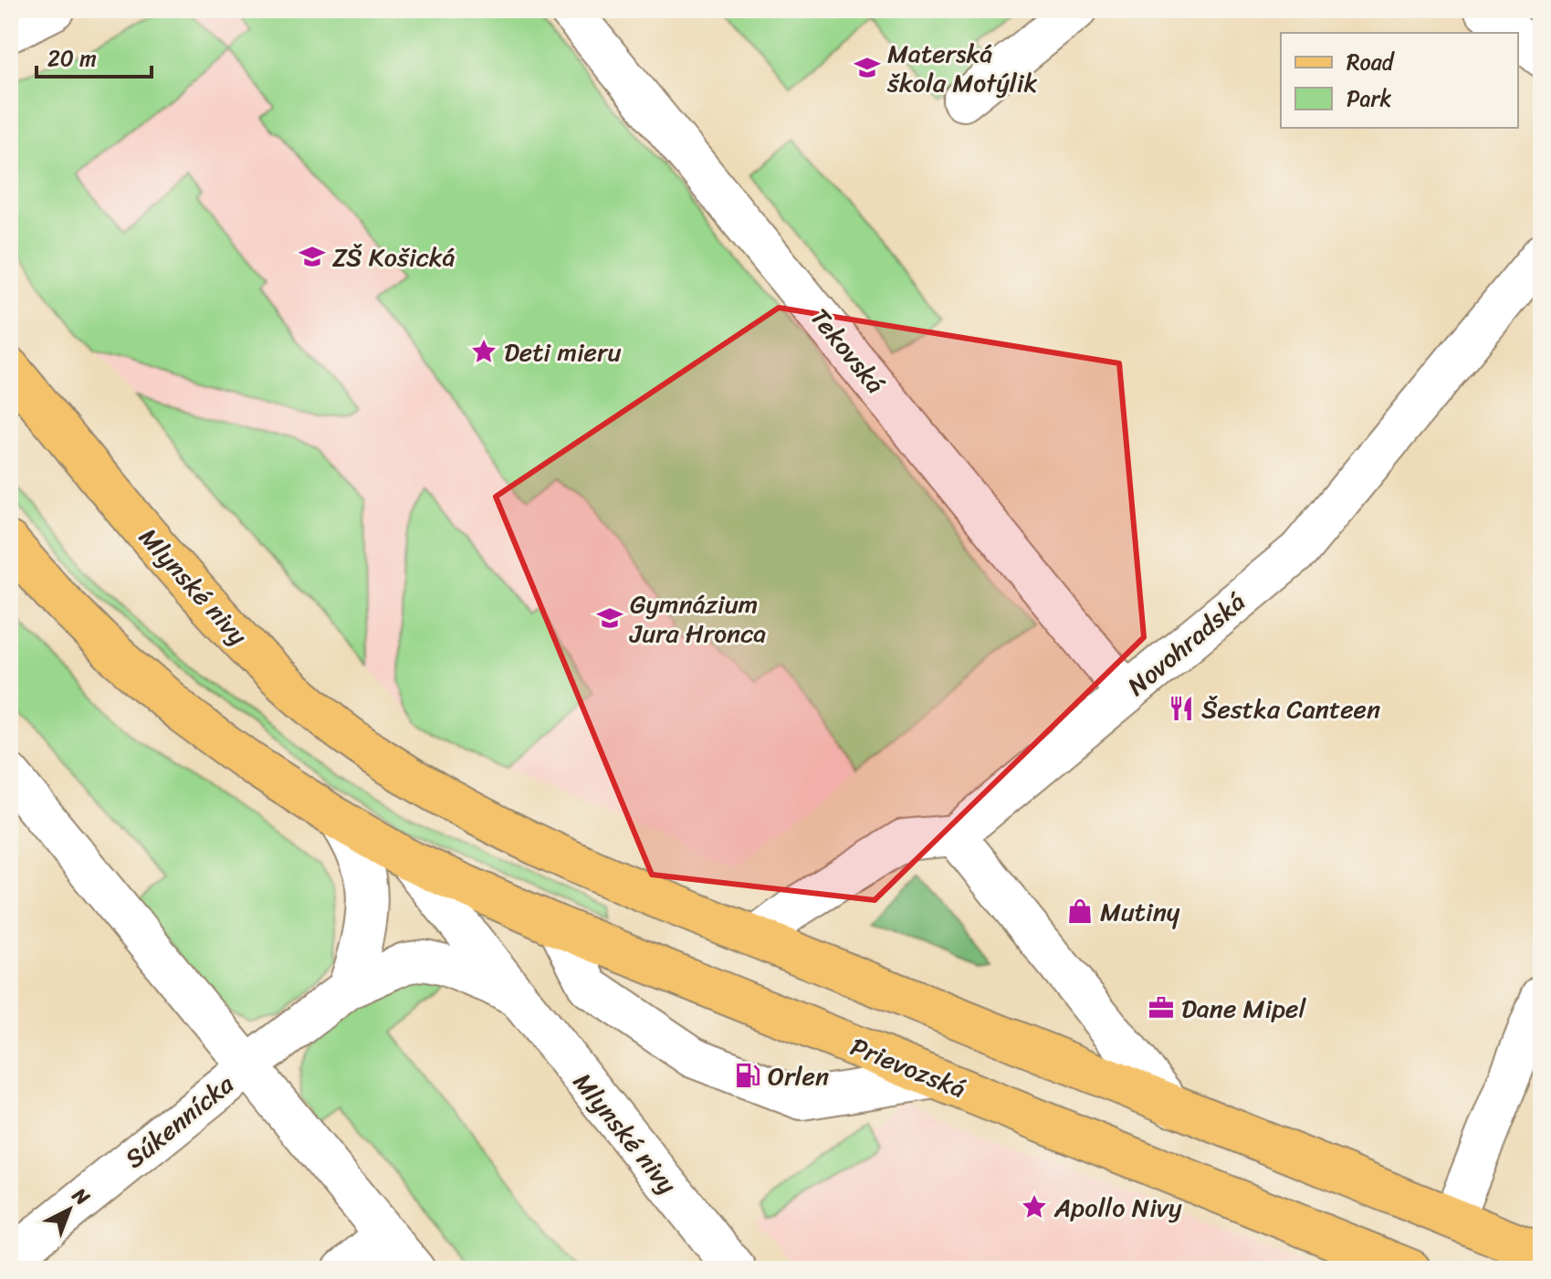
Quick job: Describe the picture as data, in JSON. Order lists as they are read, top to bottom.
{
  "streets": {
    "main road": ["Mlynské nivy", "Prievozská"],
    "street": ["Tekovská", "Novohradská", "Súkennícka"]
  },
  "crossings": [
    ["Tekovská", "Novohradská"],
    ["Mlynské nivy", "Prievozská"],
    ["Mlynské nivy", "Súkennícka"]
  ],
  "places": {
    "school or university": ["Materská škola Motýlik", "ZŠ Košická", "Gymnázium Jura Hronca"],
    "place": ["Deti mieru", "Apollo Nivy"],
    "restaurant": ["Šestka Canteen"],
    "shop": ["Mutiny"],
    "office": ["Dane Mipel"],
    "fuel station": ["Orlen"]
  },
  "legend": ["Road", "Park"],
  "scale_bar": "20 m",
  "north": "top right"
}
